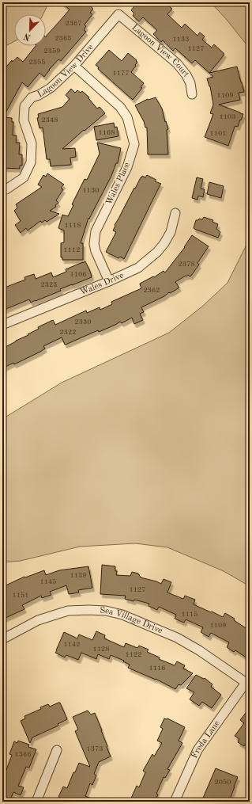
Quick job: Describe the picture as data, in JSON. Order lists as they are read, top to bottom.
{
  "streets": {
    "street": [
      "Lagoon View Court",
      "Lagoon View Drive",
      "Wales Place",
      "Wales Drive",
      "Sea Village Drive",
      "Freda Lane"
    ]
  },
  "crossings": [
    ["Lagoon View Court", "Lagoon View Drive"],
    ["Lagoon View Drive", "Wales Place"],
    ["Wales Place", "Wales Drive"],
    ["Sea Village Drive", "Freda Lane"]
  ],
  "house_numbers": [
    "2367",
    "2363",
    "1133",
    "1127",
    "2359",
    "2355",
    "1177",
    "1109",
    "1103",
    "2348",
    "1168",
    "1101",
    "1130",
    "1118",
    "1112",
    "2378",
    "1106",
    "2323",
    "2362",
    "2330",
    "2322",
    "1139",
    "1145",
    "1127",
    "1151",
    "1115",
    "1109",
    "1142",
    "1128",
    "1122",
    "1116",
    "1373",
    "1366",
    "2050"
  ],
  "north": "bottom left"
}
